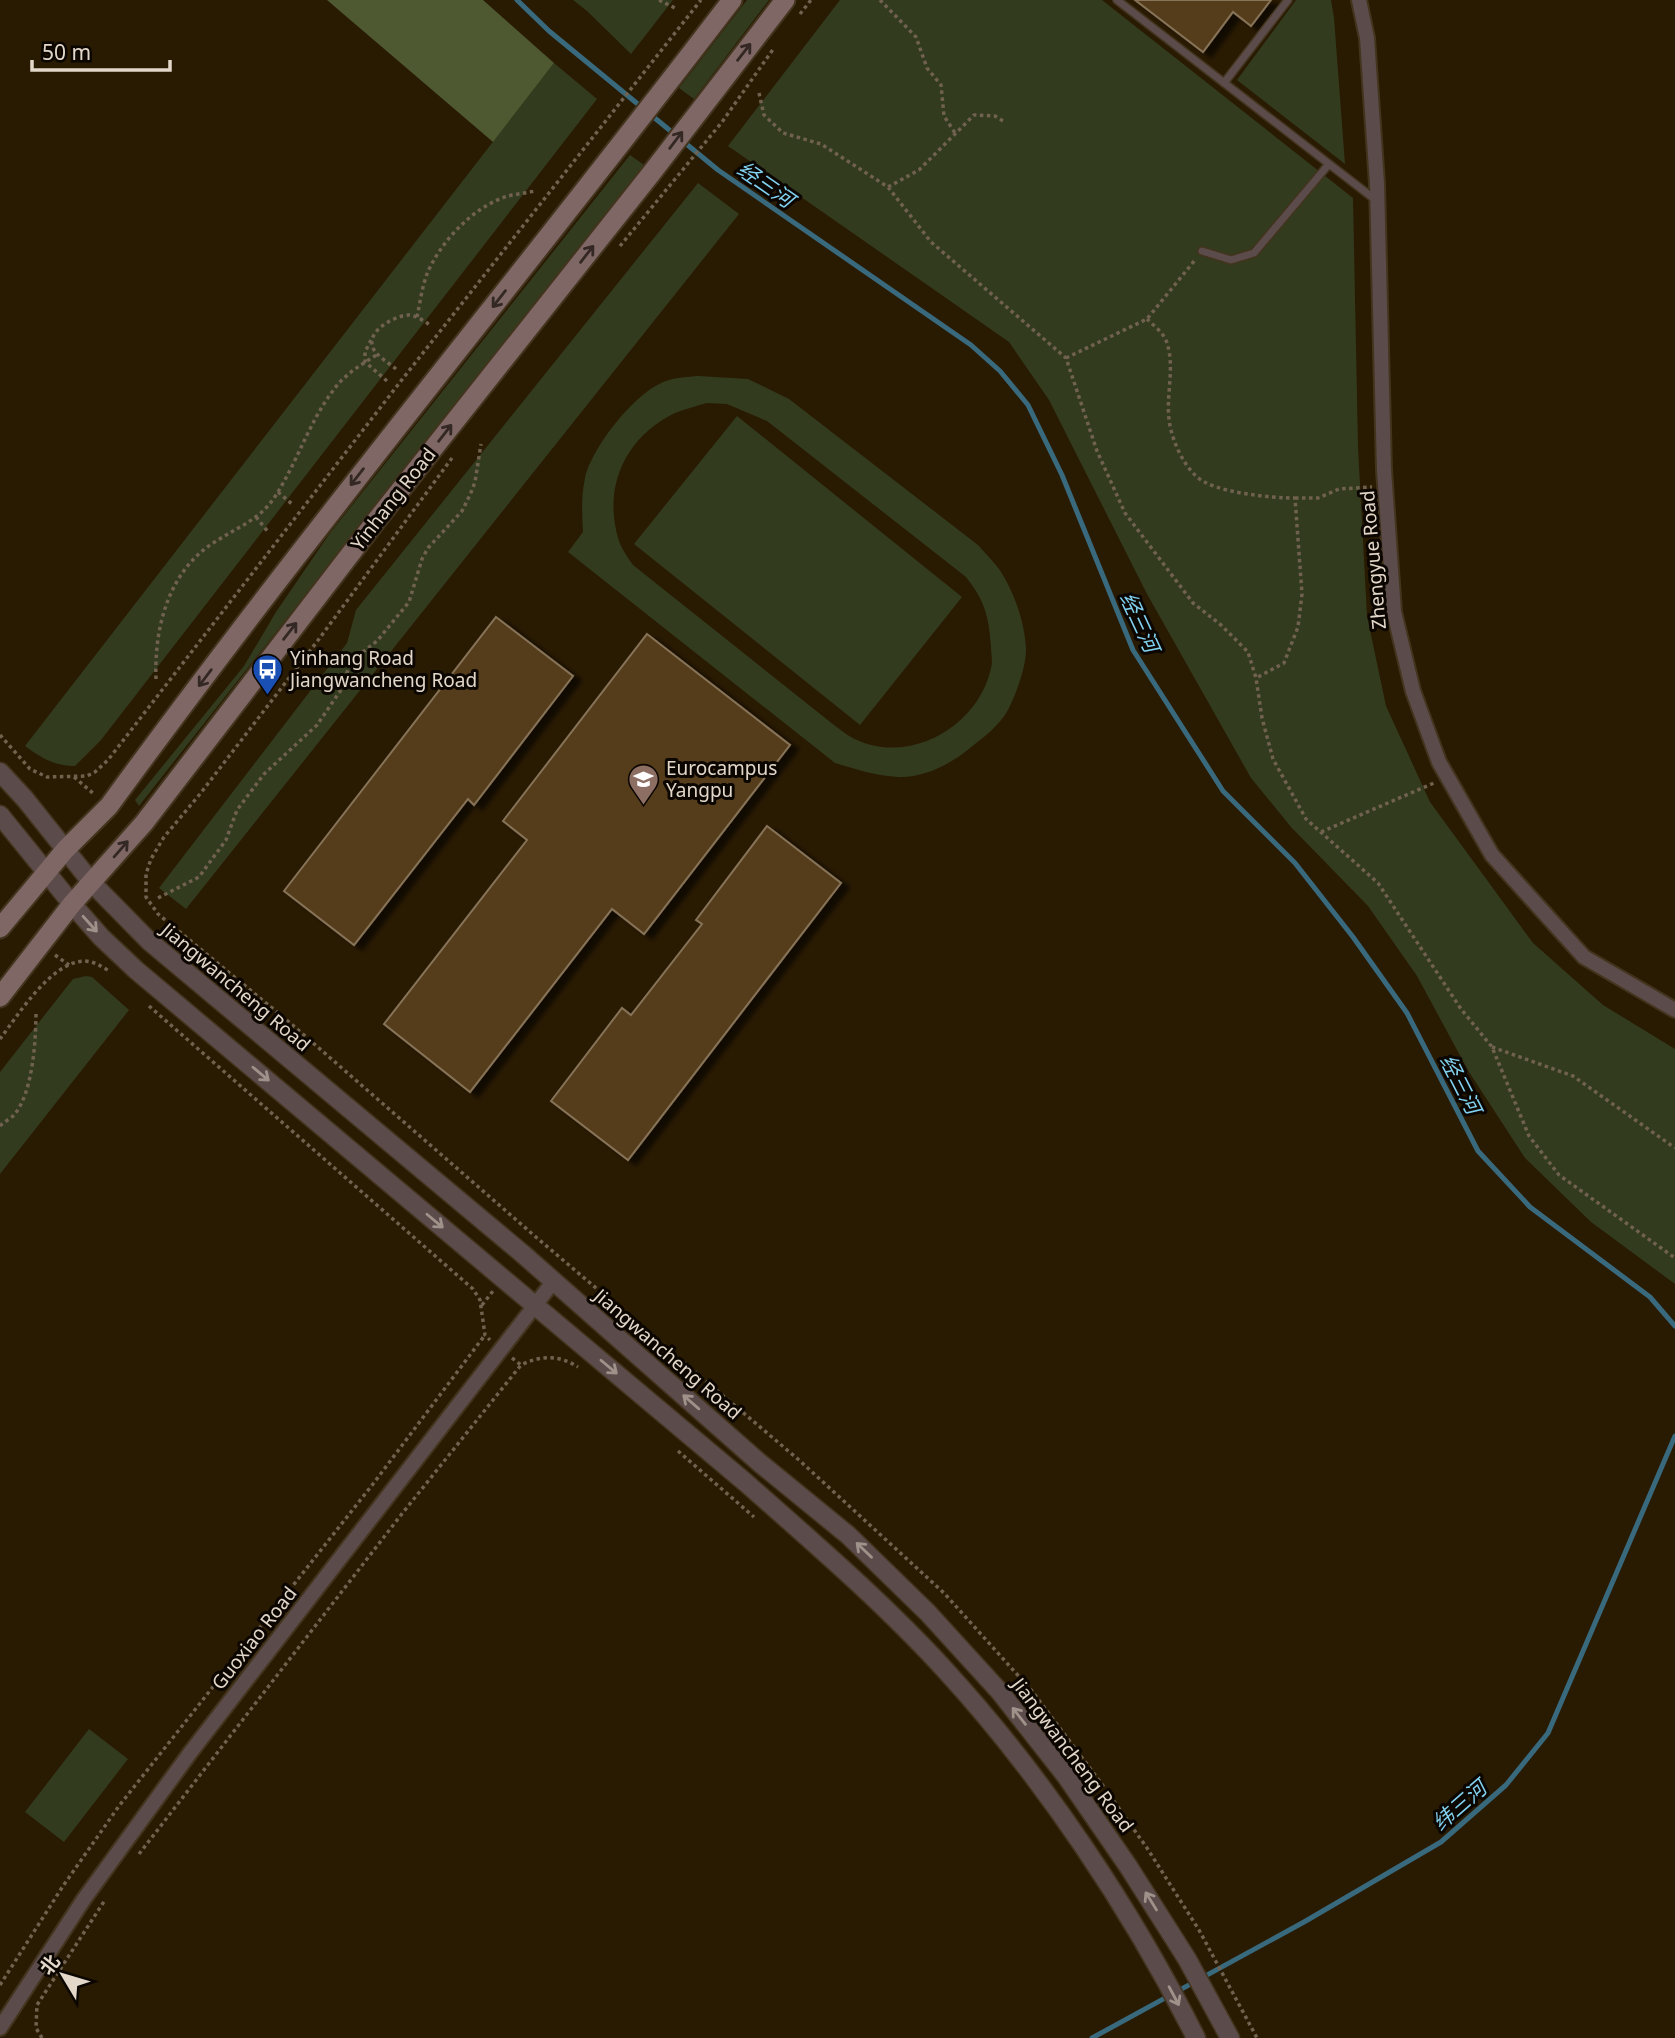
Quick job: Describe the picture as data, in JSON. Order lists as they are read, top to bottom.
{
  "streets": {
    "main road": ["Yinhang Road"],
    "street": ["Zhengyue Road", "Jiangwancheng Road", "Guoxiao Road"]
  },
  "crossings": [
    ["Yinhang Road", "Jiangwancheng Road"],
    ["Jiangwancheng Road", "Guoxiao Road"]
  ],
  "water": ["经三河", "纬三河"],
  "places": {
    "bus stop": ["Yinhang Road Jiangwancheng Road"],
    "school or university": ["Eurocampus Yangpu"]
  },
  "scale_bar": "50 m",
  "north": "top left"
}
